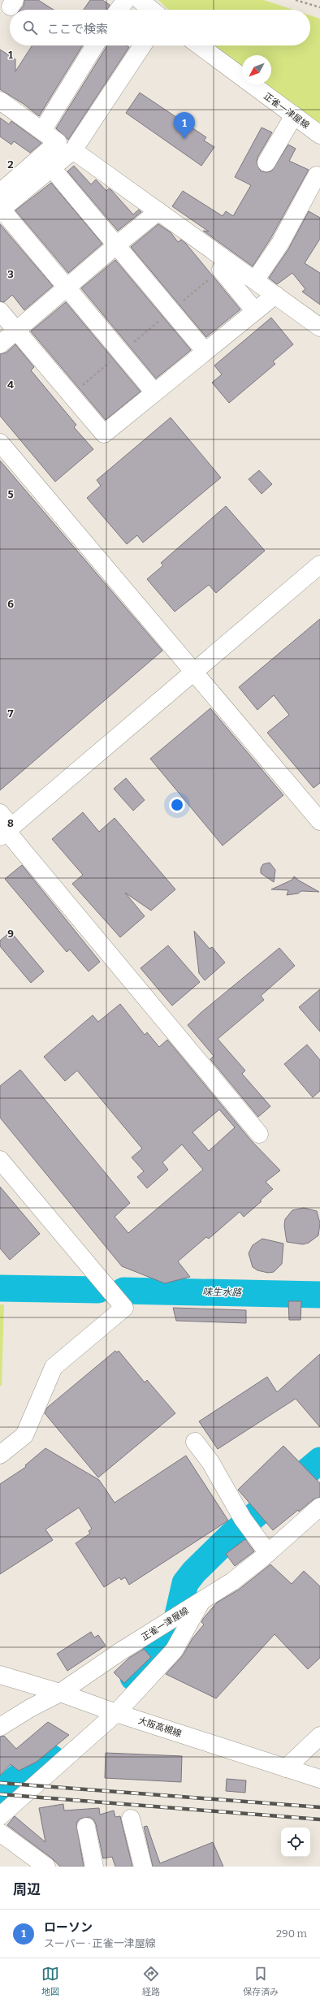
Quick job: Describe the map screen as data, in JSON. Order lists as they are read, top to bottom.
{
  "streets": {
    "street": ["正雀一津屋線", "大阪高槻線"]
  },
  "crossings": [
    ["正雀一津屋線", "大阪高槻線"]
  ],
  "water": ["味生水路"],
  "north": "bottom left",
  "page": {
    "search": "ここで検索",
    "pins": "1",
    "heading": "周辺",
    "list": [
      {
        "mark": "1",
        "name": "ローソン",
        "note": "スーパー · 正雀一津屋線",
        "value": "290 m"
      }
    ],
    "nav": ["地図", "経路", "保存済み"]
  },
  "grid": {
    "rows": [
      "1",
      "2",
      "3",
      "4",
      "5",
      "6",
      "7",
      "8",
      "9"
    ]
  }
}
